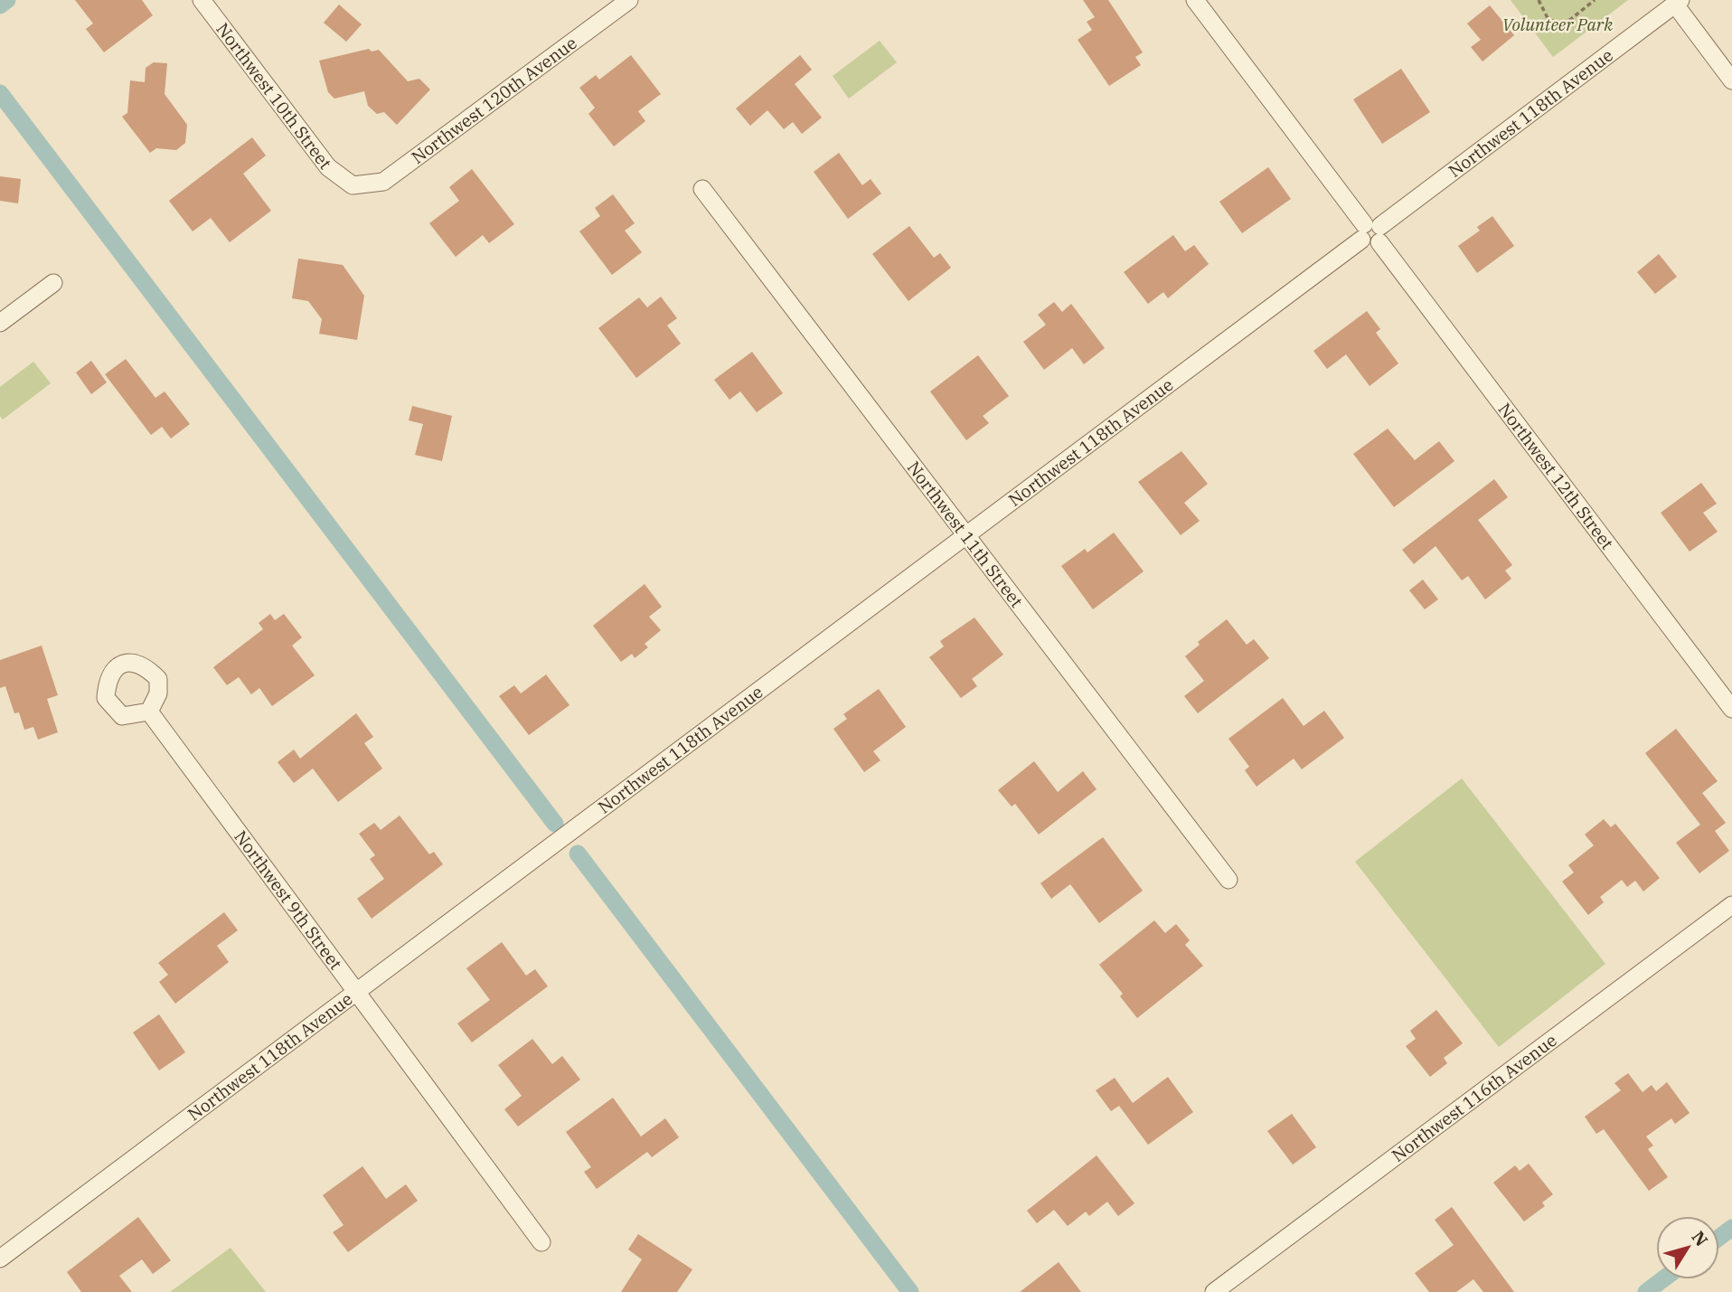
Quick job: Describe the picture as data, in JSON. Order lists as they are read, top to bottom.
{
  "streets": {
    "street": [
      "Northwest 10th Street",
      "Northwest 120th Avenue",
      "Northwest 118th Avenue",
      "Northwest 12th Street",
      "Northwest 11th Street",
      "Northwest 9th Street",
      "Northwest 116th Avenue"
    ]
  },
  "crossings": [
    ["Northwest 10th Street", "Northwest 120th Avenue"],
    ["Northwest 118th Avenue", "Northwest 12th Street"],
    ["Northwest 118th Avenue", "Northwest 11th Street"],
    ["Northwest 118th Avenue", "Northwest 9th Street"]
  ],
  "parks": ["Volunteer Park"],
  "north": "top right"
}
